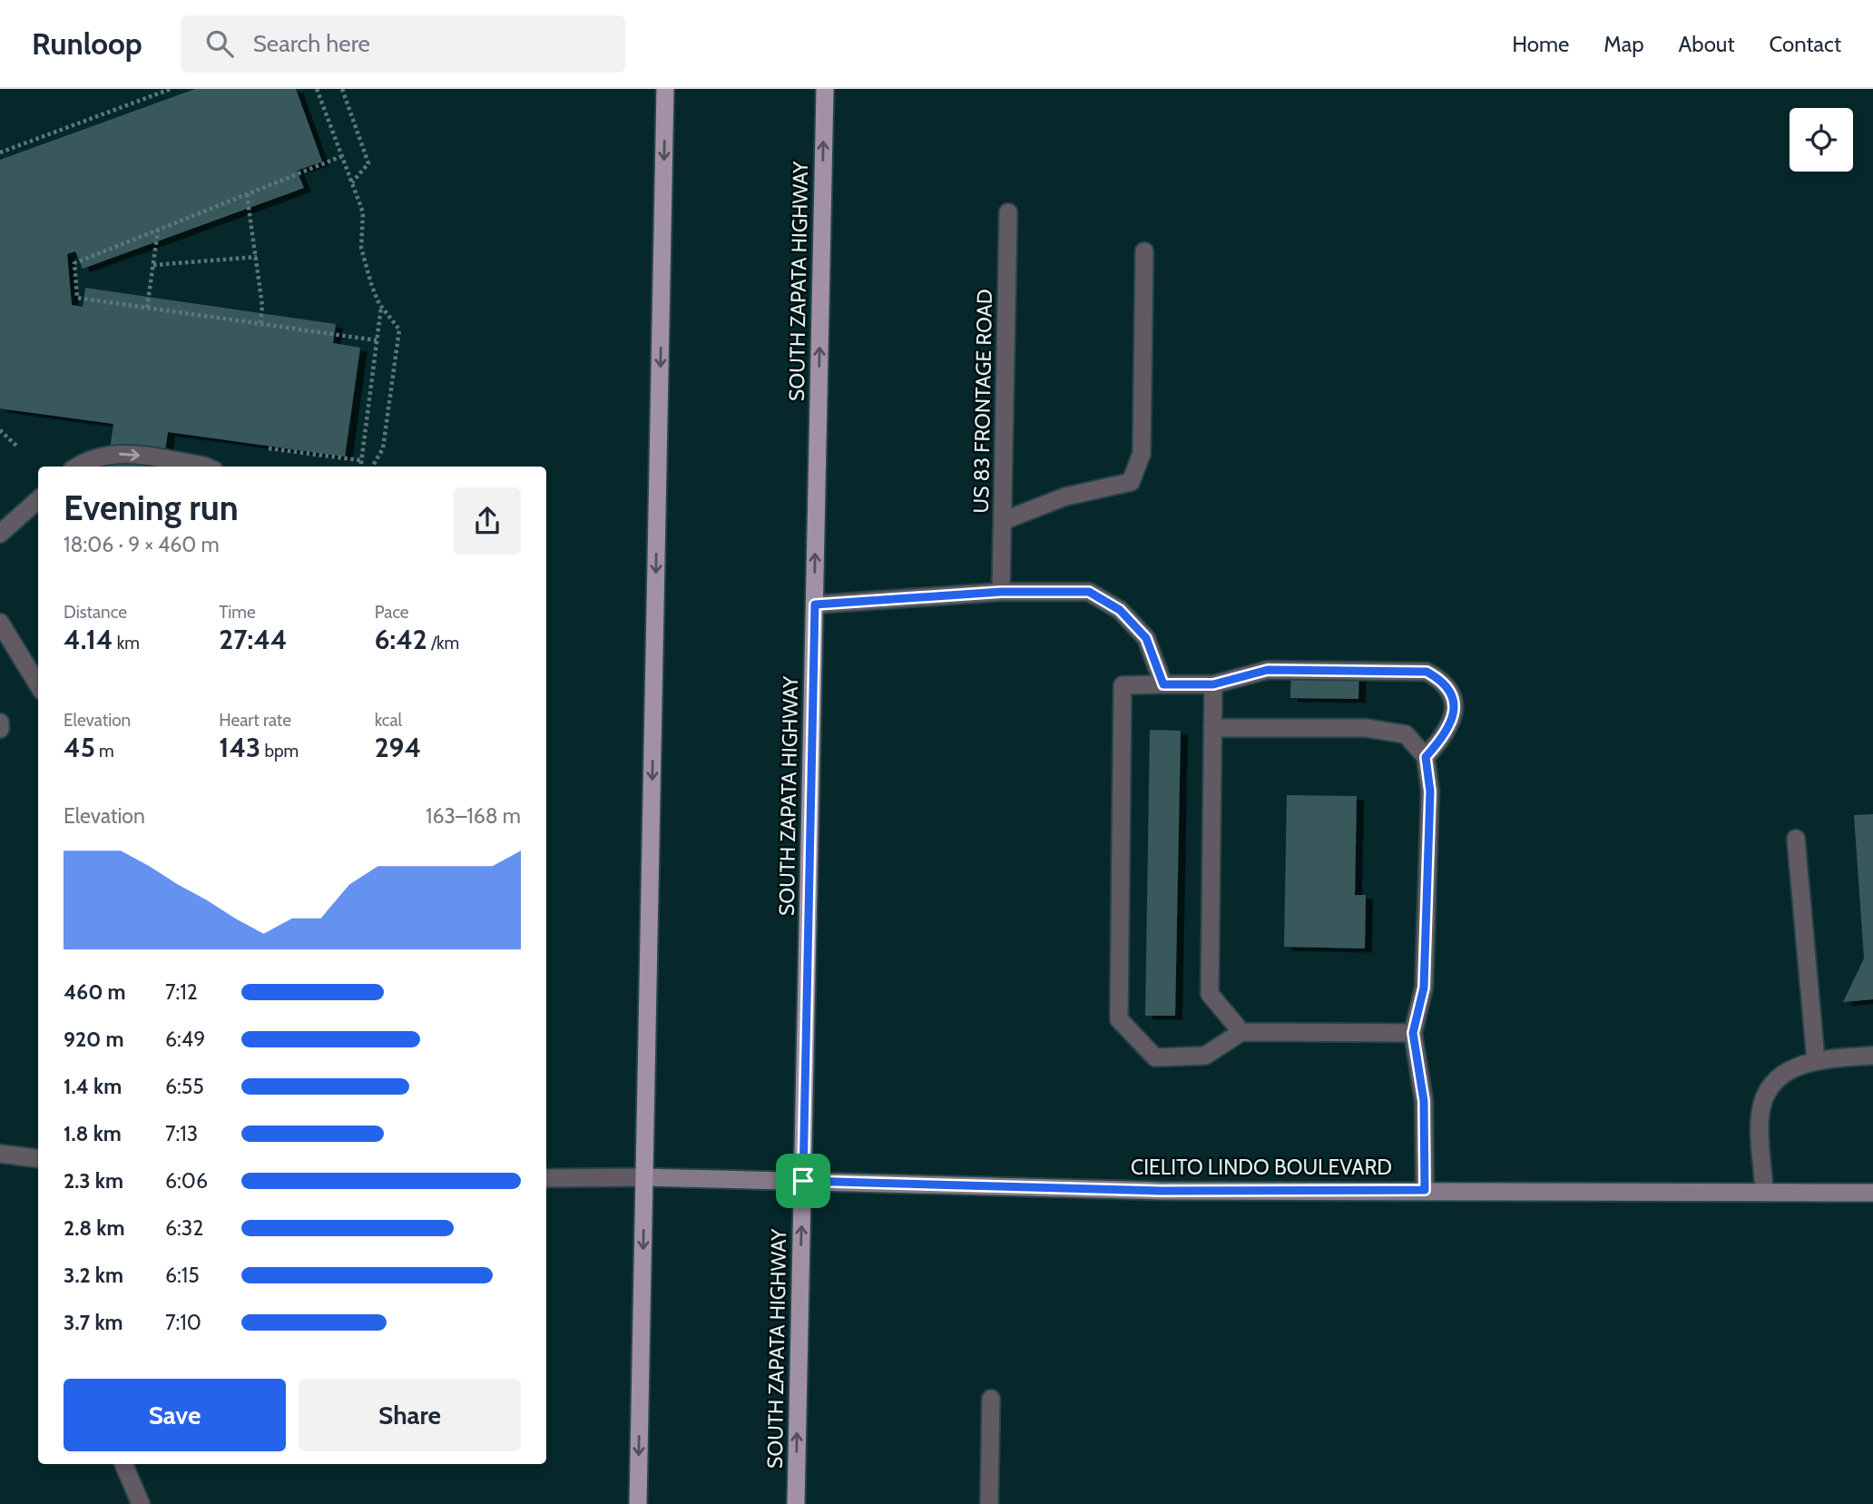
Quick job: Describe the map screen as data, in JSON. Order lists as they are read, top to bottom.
{
  "streets": {
    "main road": ["SOUTH ZAPATA HIGHWAY", "CIELITO LINDO BOULEVARD"],
    "street": ["US 83 FRONTAGE ROAD"]
  },
  "crossings": [
    ["SOUTH ZAPATA HIGHWAY", "CIELITO LINDO BOULEVARD"]
  ],
  "one_way": ["SOUTH ZAPATA HIGHWAY"],
  "page": {
    "header": "Runloop",
    "search": "Search here",
    "nav": [
      "Home",
      "Map",
      "About",
      "Contact"
    ],
    "heading": ["Evening run", "18:06 · 9 × 460 m"],
    "stats": [
      ["Distance", "4.14 km"],
      ["Time", "27:44"],
      ["Pace", "6:42 /km"],
      ["Elevation", "45 m"],
      ["Heart rate", "143 bpm"],
      ["kcal", "294"]
    ],
    "chart": ["Elevation", "163–168 m"],
    "list": [
      {
        "name": "460 m",
        "note": "7:12"
      },
      {
        "name": "920 m",
        "note": "6:49"
      },
      {
        "name": "1.4 km",
        "note": "6:55"
      },
      {
        "name": "1.8 km",
        "note": "7:13"
      },
      {
        "name": "2.3 km",
        "note": "6:06"
      },
      {
        "name": "2.8 km",
        "note": "6:32"
      },
      {
        "name": "3.2 km",
        "note": "6:15"
      },
      {
        "name": "3.7 km",
        "note": "7:10"
      }
    ],
    "buttons": ["Save", "Share"]
  }
}
